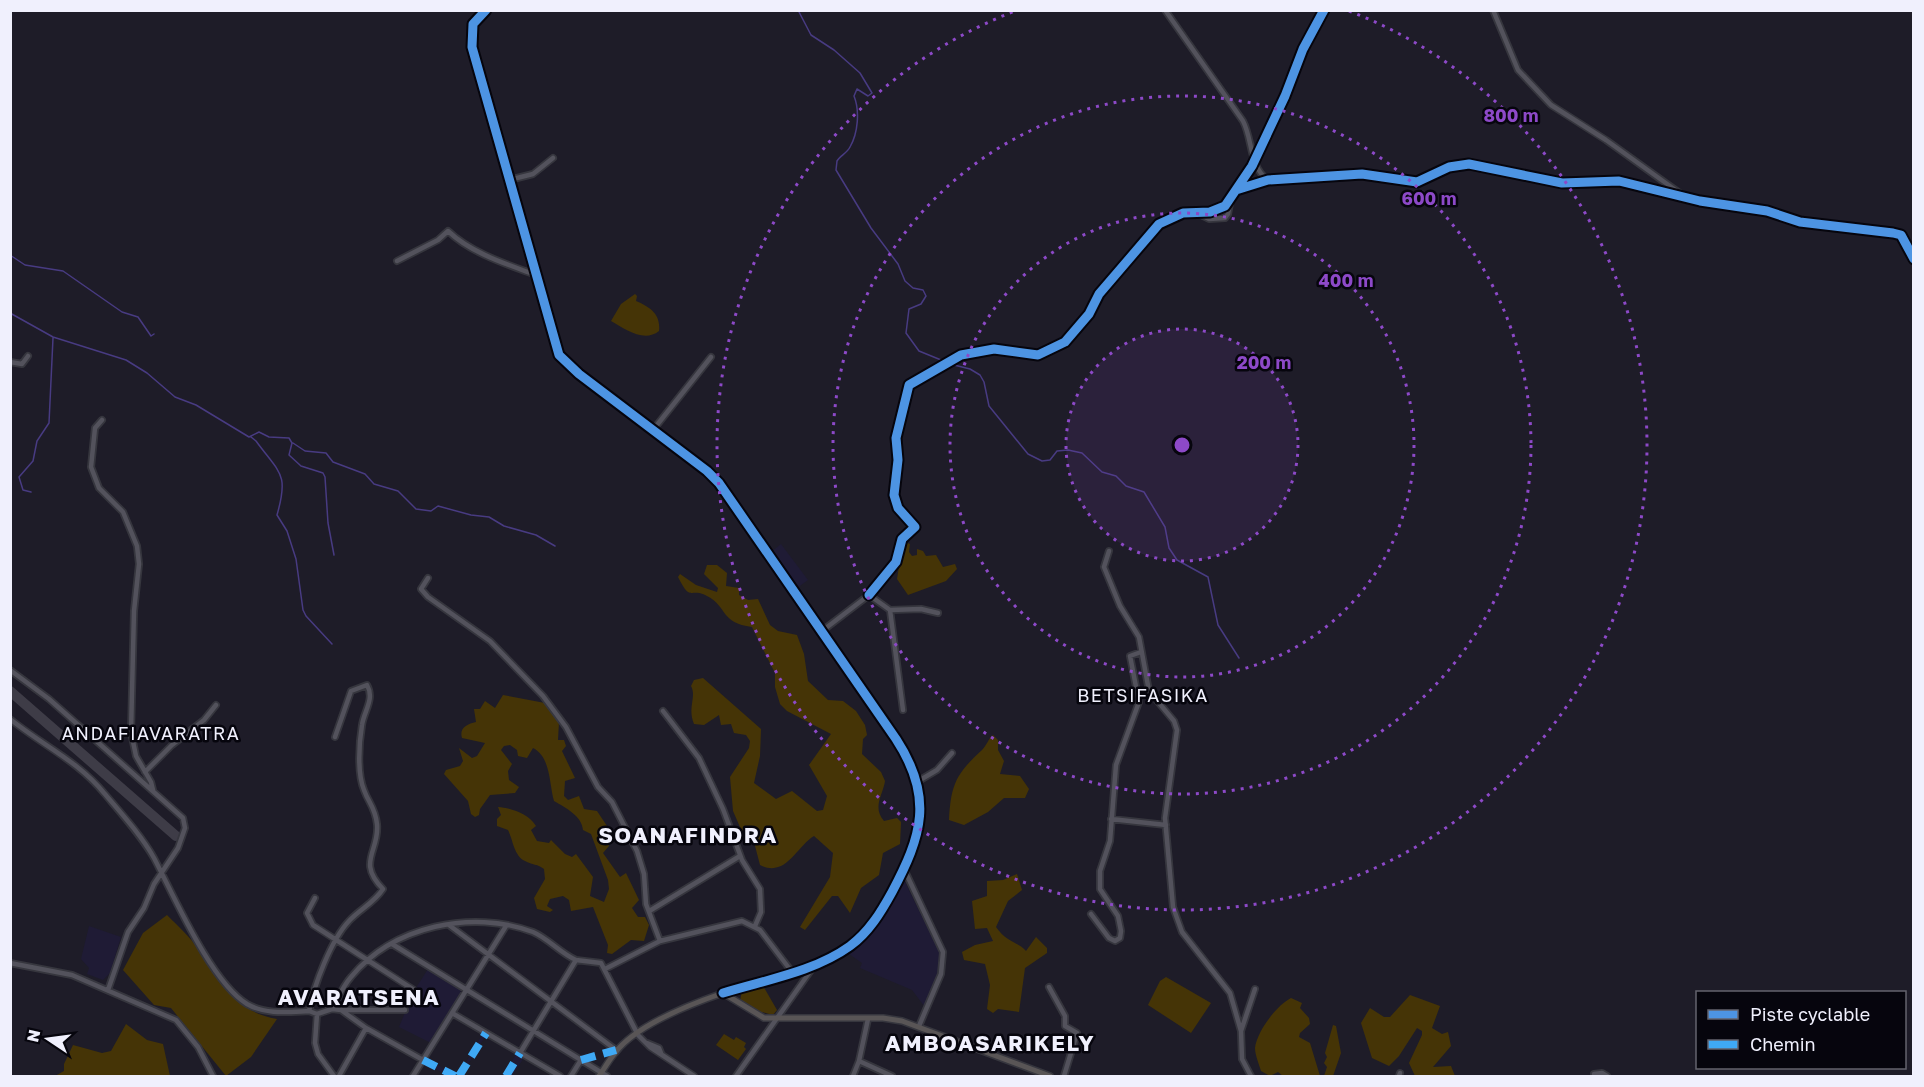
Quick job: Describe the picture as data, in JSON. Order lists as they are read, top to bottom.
{
  "districts": [
    "BETSIFASIKA",
    "ANDAFIAVARATRA",
    "SOANAFINDRA",
    "AVARATSENA",
    "AMBOASARIKELY"
  ],
  "legend": ["Piste cyclable", "Chemin"],
  "north": "left",
  "rings": [
    "800 m",
    "600 m",
    "400 m",
    "200 m"
  ]
}
